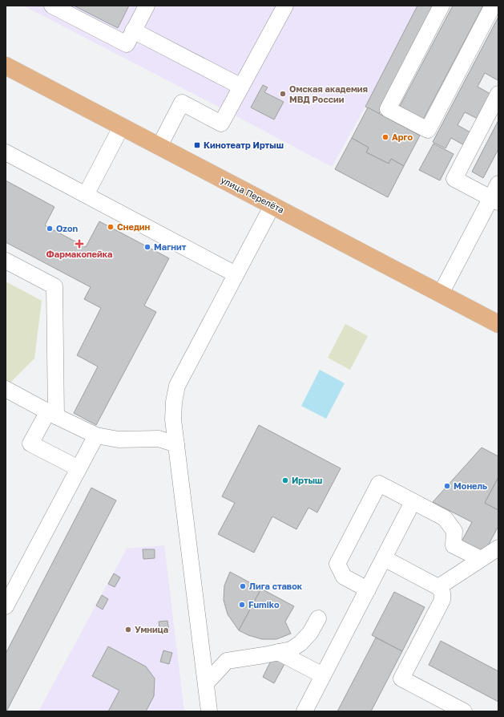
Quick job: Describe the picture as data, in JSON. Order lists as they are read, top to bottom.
{
  "streets": {
    "main road": ["улица Перелёта"]
  },
  "places": {
    "other": [
      "Омская академия МВД России",
      "Арго",
      "Снедин",
      "Ozon",
      "Магнит",
      "Иртыш",
      "Монель",
      "Лига ставок",
      "Fumiko",
      "Умница"
    ],
    "transit": ["Кинотеатр Иртыш"],
    "health": ["Фармакопейка"]
  }
}
